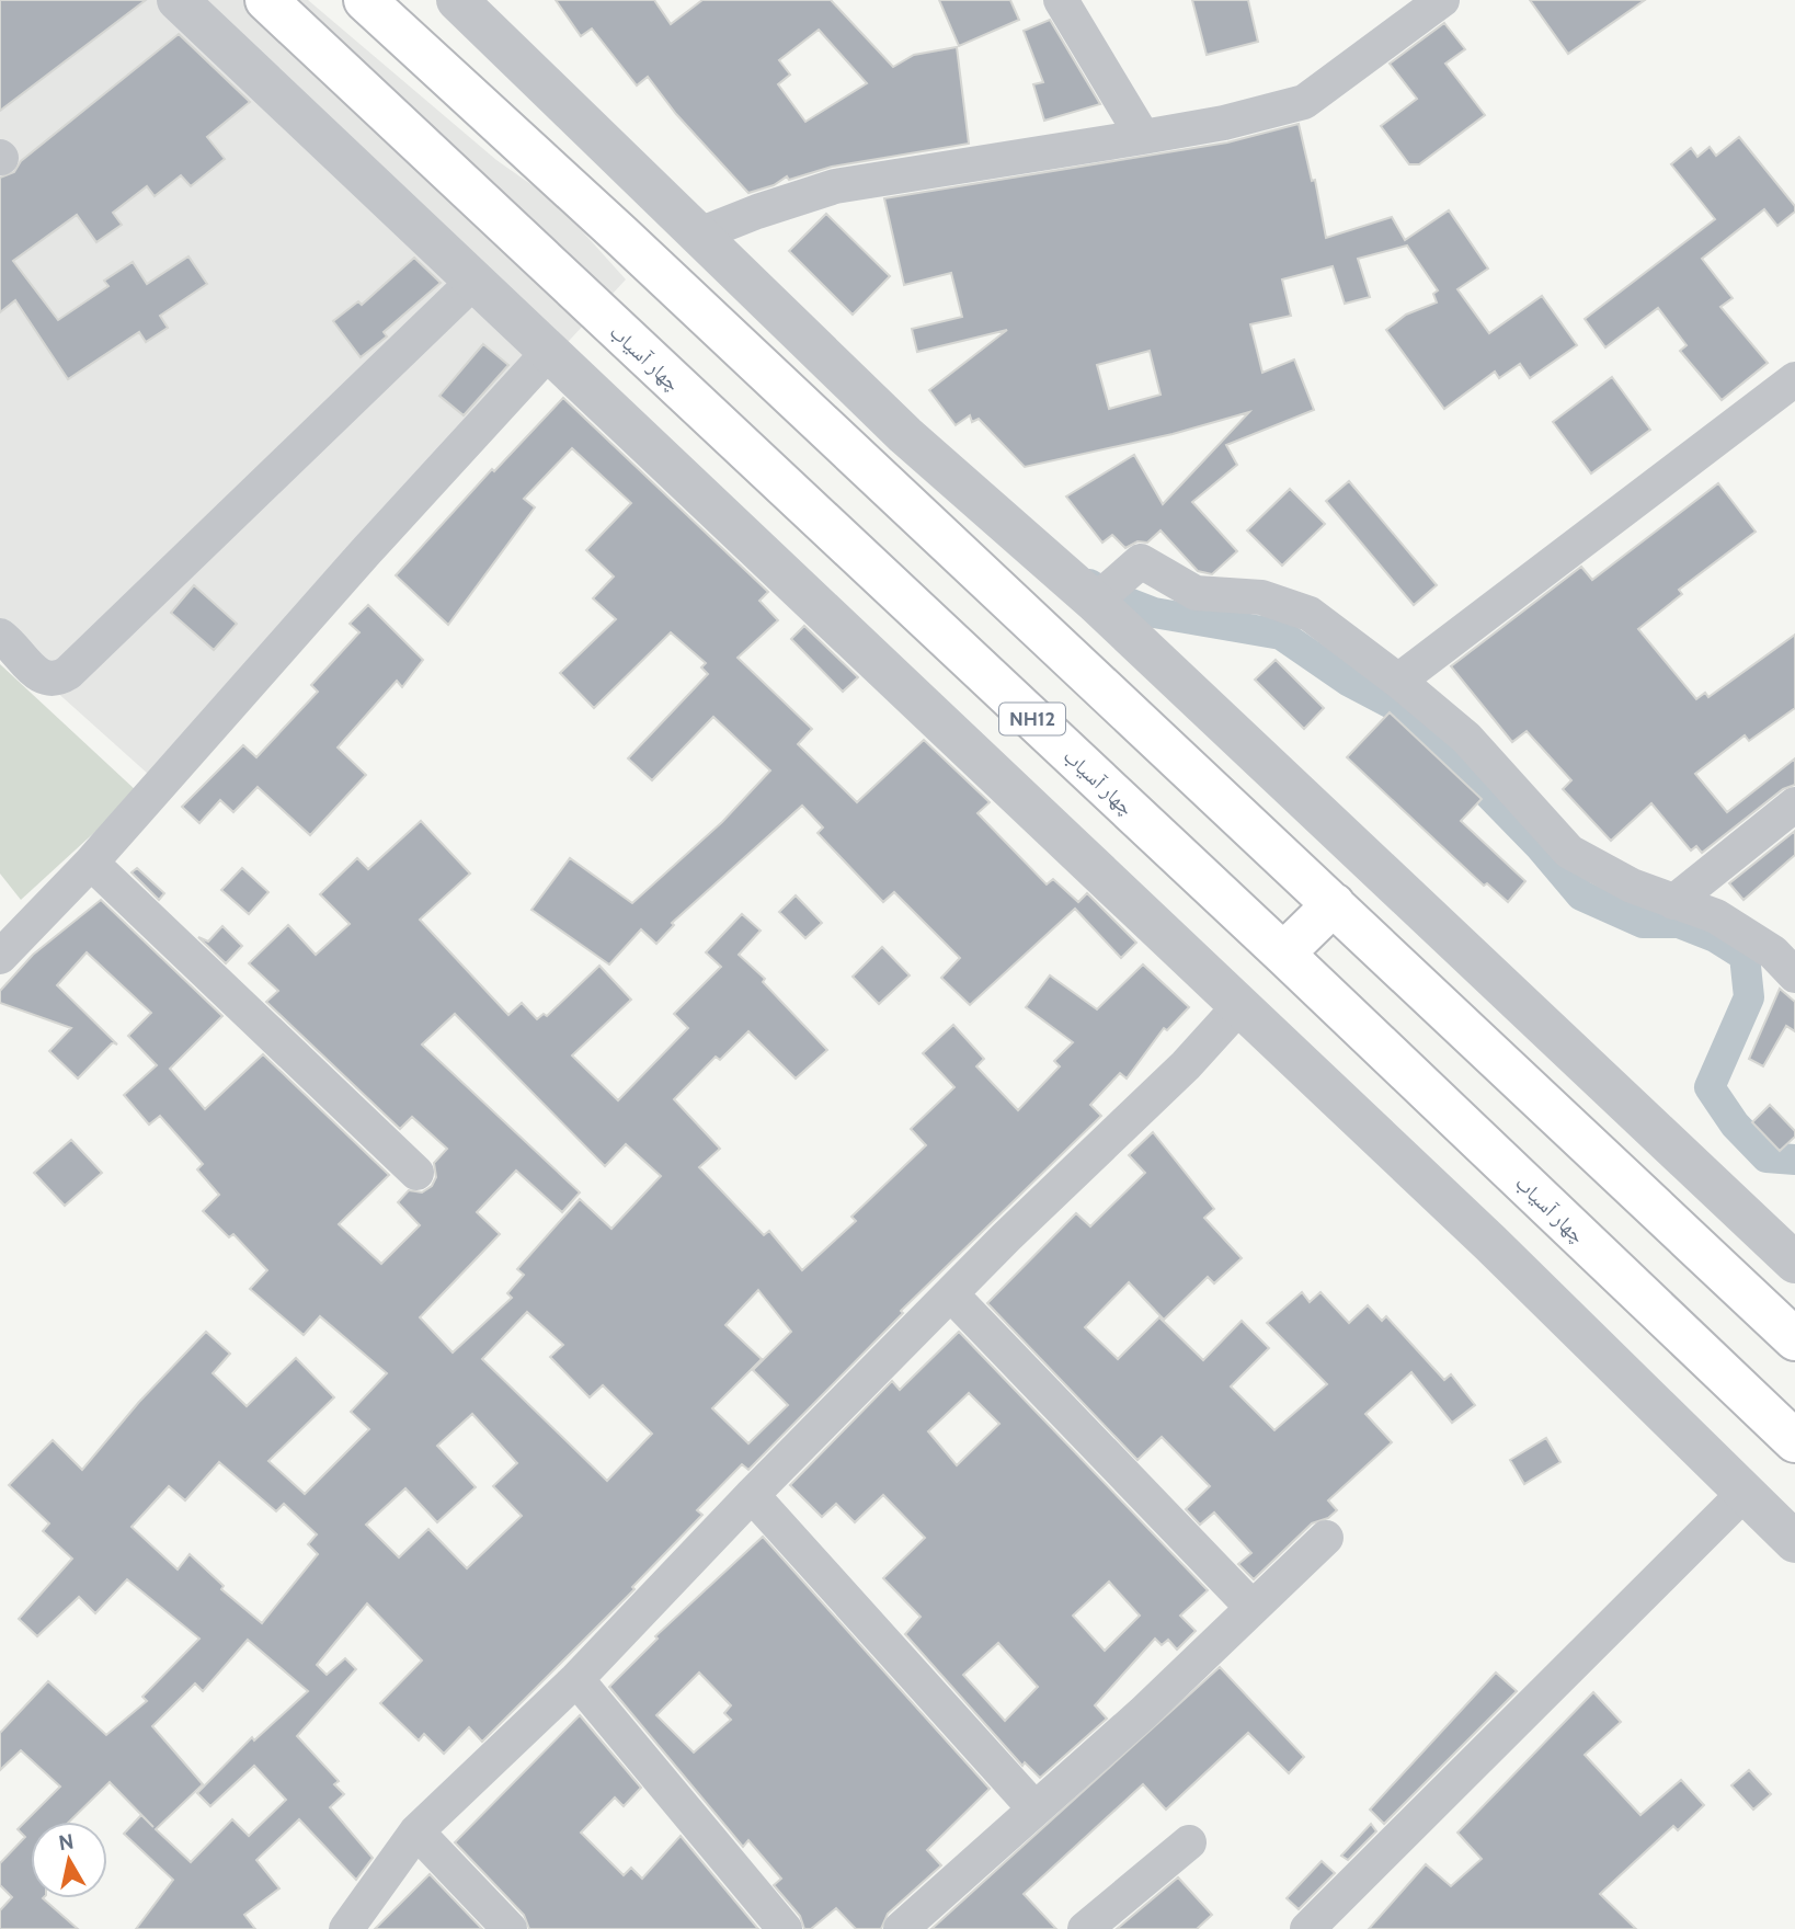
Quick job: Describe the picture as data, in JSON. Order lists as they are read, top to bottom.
{
  "streets": {
    "highway": ["چهار آسیاب", "NH12"]
  },
  "north": "top"
}
